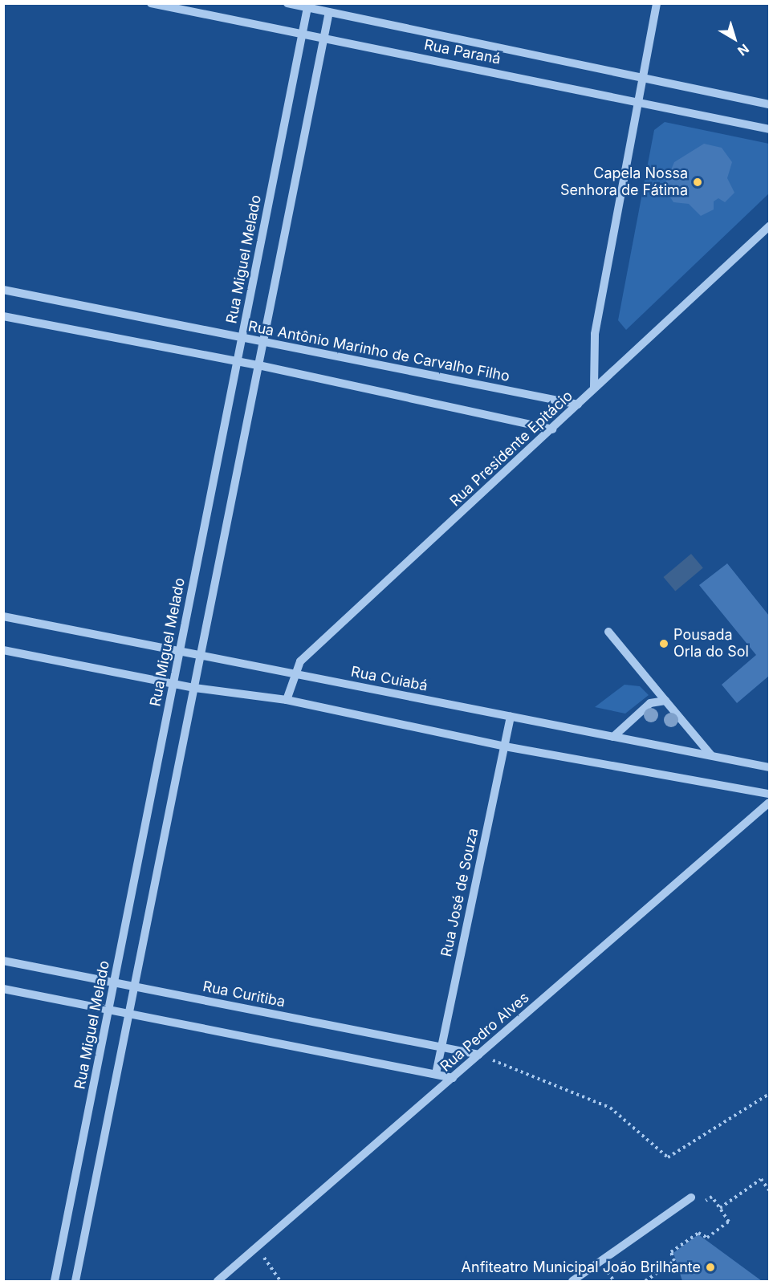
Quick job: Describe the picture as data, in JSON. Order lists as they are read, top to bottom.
{
  "streets": {
    "street": [
      "Rua Paraná",
      "Rua Miguel Melado",
      "Rua Antônio Marinho de Carvalho Filho",
      "Rua Presidente Epitácio",
      "Rua Cuiabá",
      "Rua José de Souza",
      "Rua Curitiba",
      "Rua Pedro Alves"
    ]
  },
  "crossings": [
    ["Rua Paraná", "Rua Miguel Melado"],
    ["Rua Miguel Melado", "Rua Antônio Marinho de Carvalho Filho"],
    ["Rua Miguel Melado", "Rua Cuiabá"],
    ["Rua Miguel Melado", "Rua Curitiba"],
    ["Rua Antônio Marinho de Carvalho Filho", "Rua Presidente Epitácio"],
    ["Rua Presidente Epitácio", "Rua Cuiabá"],
    ["Rua Cuiabá", "Rua José de Souza"],
    ["Rua José de Souza", "Rua Curitiba"],
    ["Rua Curitiba", "Rua Pedro Alves"]
  ],
  "places": ["Capela Nossa Senhora de Fátima", "Pousada Orla do Sol", "Anfiteatro Municipal João Brilhante"],
  "north": "bottom right"
}
